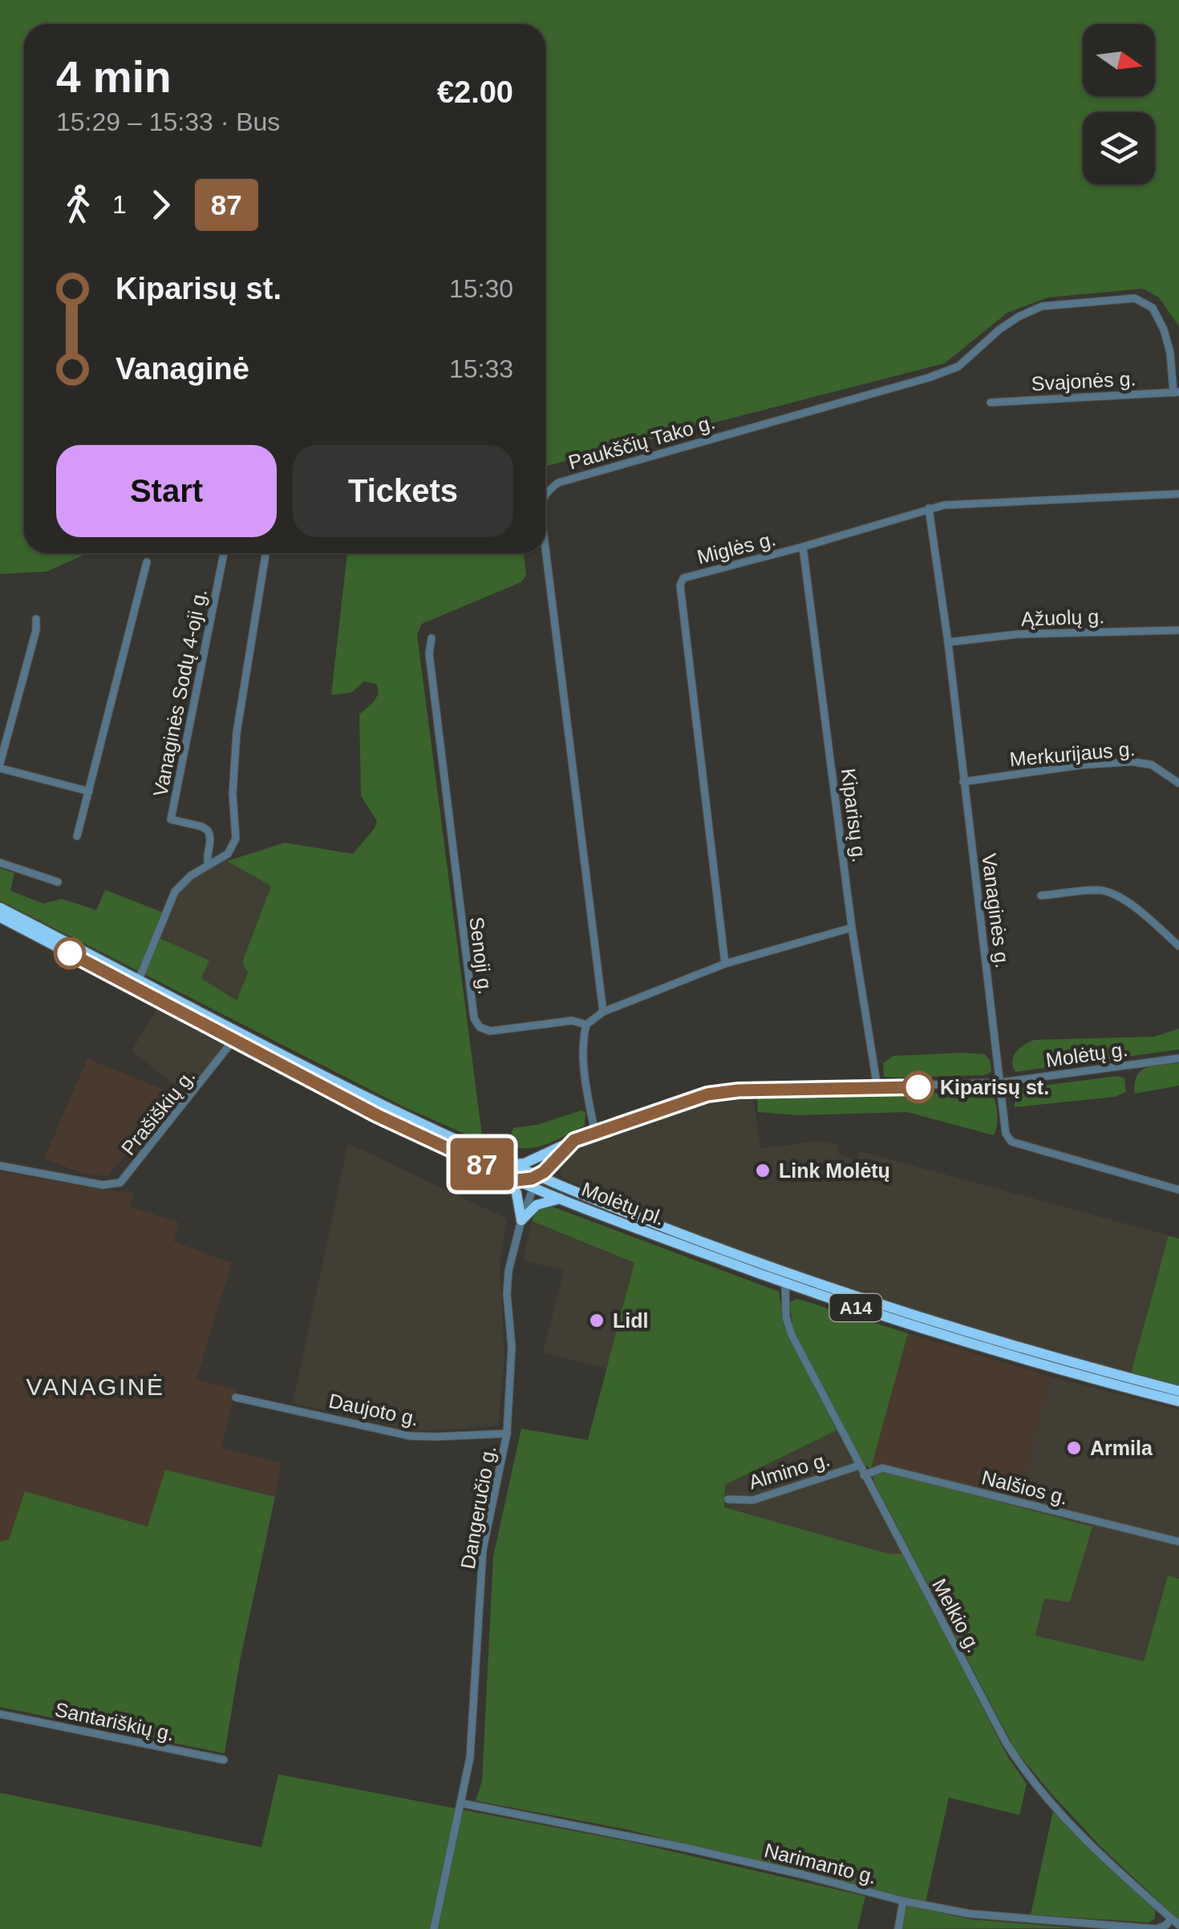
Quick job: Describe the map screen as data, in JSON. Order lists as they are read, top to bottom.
{
  "streets": {
    "highway": ["Molėtų pl.", "A14"],
    "street": [
      "Svajonės g.",
      "Paukščių Tako g.",
      "Miglės g.",
      "Ąžuolų g.",
      "Vanaginės Sodų 4-oji g.",
      "Merkurijaus g.",
      "Kiparisų g.",
      "Vanaginės g.",
      "Senoji g.",
      "Molėtų g.",
      "Prašiškių g.",
      "Daujoto g.",
      "Almino g.",
      "Nalšios g.",
      "Dangeručio g.",
      "Melkio g.",
      "Santariškių g.",
      "Narimanto g."
    ]
  },
  "crossings": [
    ["Svajonės g.", "Paukščių Tako g."],
    ["Miglės g.", "Kiparisų g."],
    ["Miglės g.", "Vanaginės g."],
    ["Ąžuolų g.", "Vanaginės g."],
    ["Merkurijaus g.", "Vanaginės g."],
    ["Kiparisų g.", "Molėtų g."],
    ["Vanaginės g.", "Molėtų g."],
    ["Molėtų pl.", "Dangeručio g."],
    ["Molėtų pl.", "Melkio g."],
    ["Daujoto g.", "Dangeručio g."],
    ["Almino g.", "Melkio g."],
    ["Nalšios g.", "Melkio g."],
    ["Dangeručio g.", "Narimanto g."],
    ["Melkio g.", "Narimanto g."]
  ],
  "districts": ["VANAGINĖ"],
  "places": [
    "Kiparisų st.",
    "Link Molėtų",
    "Lidl",
    "Armila"
  ],
  "lines": ["bus line 87"],
  "north": "right",
  "page": {
    "on_map": "87",
    "heading": ["4 min", "15:29 – 15:33 · Bus", "€2.00"],
    "legs": ["1", "87"],
    "list": [
      {
        "name": "Kiparisų st.",
        "value": "15:30"
      },
      {
        "name": "Vanaginė",
        "value": "15:33"
      }
    ],
    "buttons": ["Start", "Tickets"]
  }
}
